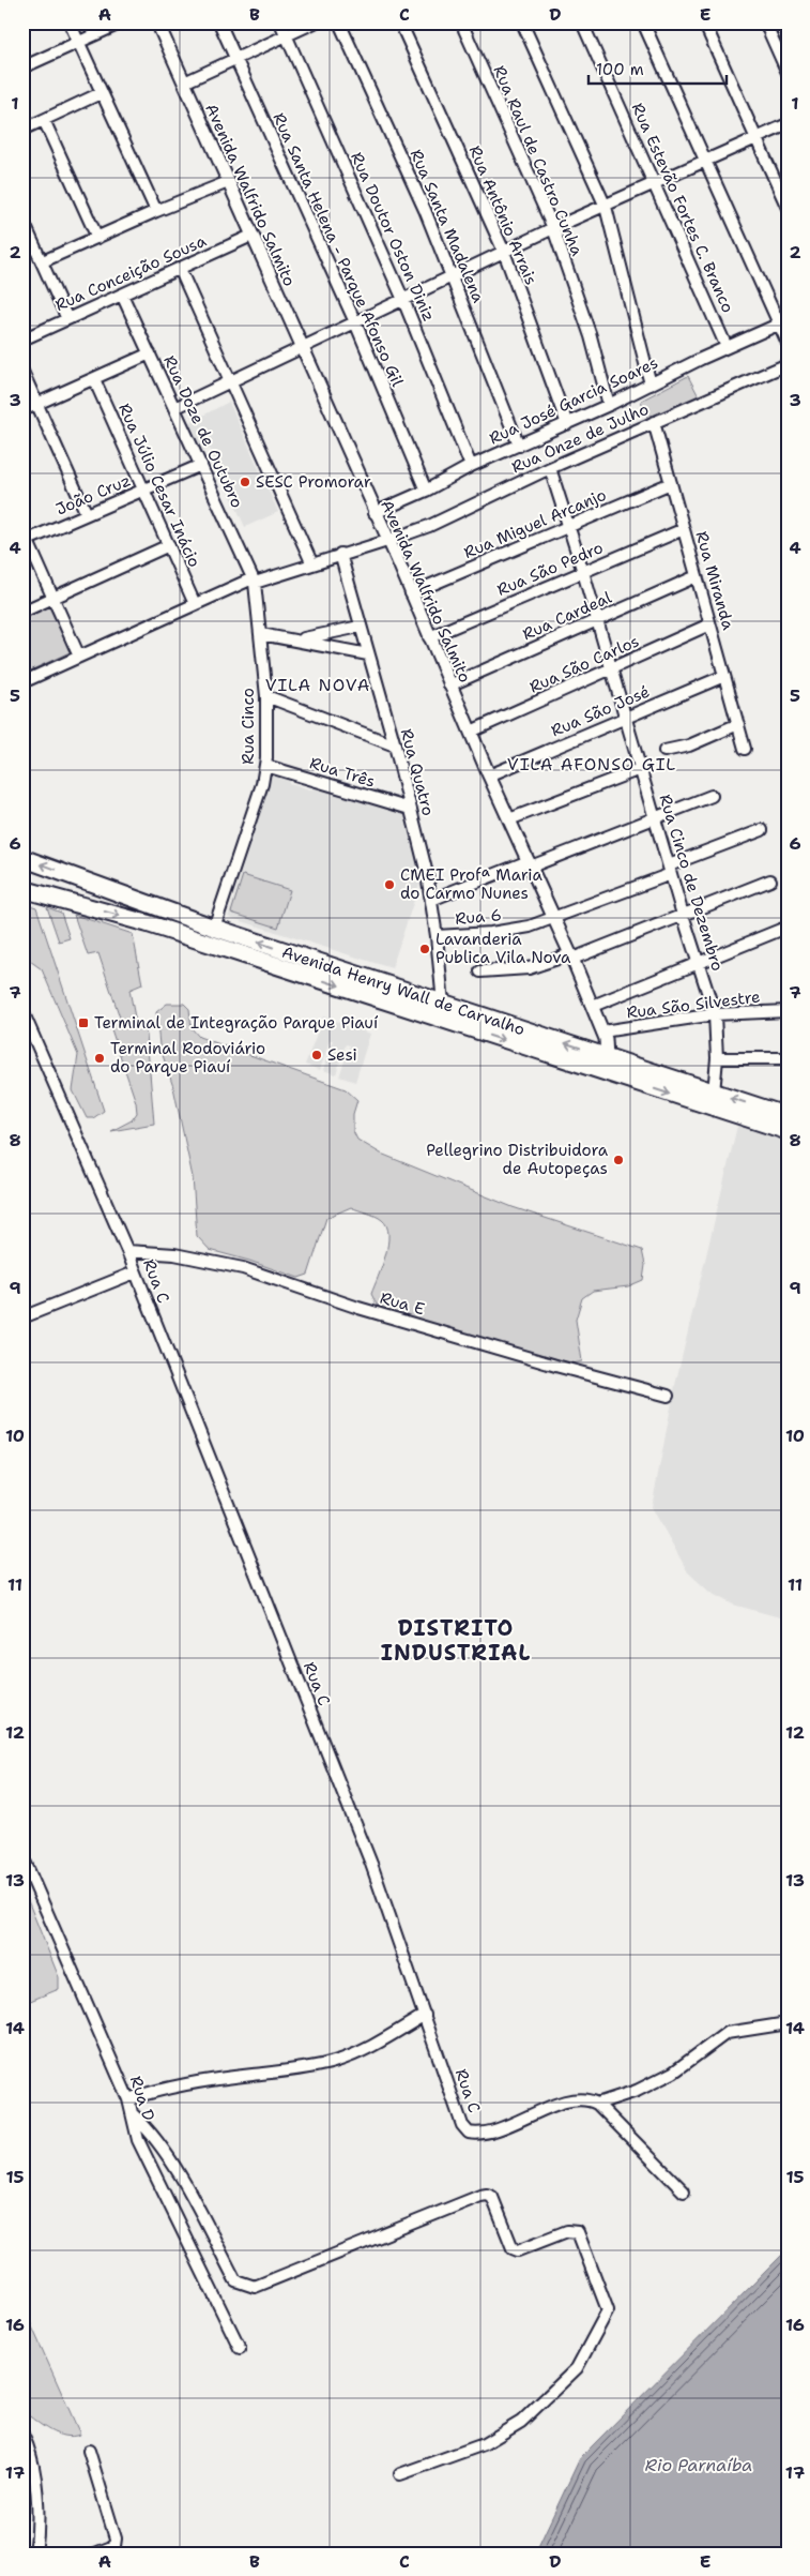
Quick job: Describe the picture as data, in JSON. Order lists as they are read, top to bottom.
{
  "streets": {
    "main road": ["Avenida Henry Wall de Carvalho"],
    "street": [
      "Rua Raul de Castro Cunha",
      "Avenida Walfrido Salmito",
      "Rua Estevão Fortes C. Branco",
      "Rua Antônio Arrais",
      "Rua Santa Madalena",
      "Rua Doutor Oston Diniz",
      "Rua Santa Helena - Parque Afonso Gil",
      "Rua Conceição Sousa",
      "Rua José Garcia Soares",
      "Rua Doze de Outubro",
      "Rua Onze de Julho",
      "Rua Júlio Cesar Inácio",
      "João Cruz",
      "Rua Miguel Arcanjo",
      "Rua São Pedro",
      "Rua Miranda",
      "Rua Cardeal",
      "Rua São Carlos",
      "Rua São José",
      "Rua Cinco",
      "Rua Três",
      "Rua Quatro",
      "Rua Cinco de Dezembro",
      "Rua 6",
      "Rua São Silvestre",
      "Rua C",
      "Rua E",
      "Rua D"
    ]
  },
  "crossings": [
    ["Rua Raul de Castro Cunha", "Rua José Garcia Soares"],
    ["Avenida Walfrido Salmito", "Rua Conceição Sousa"],
    ["Avenida Walfrido Salmito", "Rua José Garcia Soares"],
    ["Avenida Walfrido Salmito", "Rua Onze de Julho"],
    ["Avenida Walfrido Salmito", "Rua Miguel Arcanjo"],
    ["Avenida Walfrido Salmito", "Rua São Pedro"],
    ["Avenida Walfrido Salmito", "Rua Cardeal"],
    ["Avenida Walfrido Salmito", "Rua São Carlos"],
    ["Avenida Walfrido Salmito", "Rua São José"],
    ["Avenida Walfrido Salmito", "Rua 6"],
    ["Avenida Walfrido Salmito", "Avenida Henry Wall de Carvalho"],
    ["Avenida Walfrido Salmito", "Rua São Silvestre"],
    ["Rua Estevão Fortes C. Branco", "Rua José Garcia Soares"],
    ["Rua Antônio Arrais", "Rua José Garcia Soares"],
    ["Rua Santa Madalena", "Rua José Garcia Soares"],
    ["Rua Doutor Oston Diniz", "Rua José Garcia Soares"],
    ["Rua Santa Helena - Parque Afonso Gil", "Rua José Garcia Soares"],
    ["Rua Conceição Sousa", "Rua Doze de Outubro"],
    ["Rua Doze de Outubro", "Rua Onze de Julho"],
    ["Rua Doze de Outubro", "João Cruz"],
    ["Rua Doze de Outubro", "Rua Cinco"],
    ["Rua Onze de Julho", "Rua Júlio Cesar Inácio"],
    ["Rua Onze de Julho", "Rua Miranda"],
    ["Rua Onze de Julho", "Rua Cinco"],
    ["Rua Onze de Julho", "Rua Quatro"],
    ["Rua Onze de Julho", "Rua Cinco de Dezembro"],
    ["Rua Júlio Cesar Inácio", "João Cruz"],
    ["Rua Miguel Arcanjo", "Rua Miranda"],
    ["Rua Miguel Arcanjo", "Rua Cinco de Dezembro"],
    ["Rua São Pedro", "Rua Miranda"],
    ["Rua São Pedro", "Rua Cinco de Dezembro"],
    ["Rua Miranda", "Rua Cardeal"],
    ["Rua Miranda", "Rua São Carlos"],
    ["Rua Miranda", "Rua São José"],
    ["Rua Cardeal", "Rua Cinco de Dezembro"],
    ["Rua São Carlos", "Rua Cinco de Dezembro"],
    ["Rua São José", "Rua Cinco de Dezembro"],
    ["Rua Cinco", "Rua Três"],
    ["Rua Cinco", "Avenida Henry Wall de Carvalho"],
    ["Rua Três", "Rua Quatro"],
    ["Rua Quatro", "Rua 6"],
    ["Rua Quatro", "Avenida Henry Wall de Carvalho"],
    ["Rua Cinco de Dezembro", "Rua 6"],
    ["Rua Cinco de Dezembro", "Avenida Henry Wall de Carvalho"],
    ["Rua Cinco de Dezembro", "Rua São Silvestre"],
    ["Rua C", "Rua E"]
  ],
  "districts": ["VILA NOVA", "VILA AFONSO GIL", "DISTRITO INDUSTRIAL"],
  "water": ["Rio Parnaíba"],
  "places": {
    "other": [
      "SESC Promorar",
      "CMEI Profª Maria do Carmo Nunes",
      "Lavanderia Publica Vila Nova",
      "Sesi",
      "Terminal Rodoviário do Parque Piauí",
      "Pellegrino Distribuidora de Autopeças"
    ],
    "transit": ["Terminal de Integração Parque Piauí"]
  },
  "scale_bar": "100 m",
  "grid": {
    "columns": [
      "A",
      "B",
      "C",
      "D",
      "E"
    ],
    "rows": [
      "1",
      "2",
      "3",
      "4",
      "5",
      "6",
      "7",
      "8",
      "9",
      "10",
      "11",
      "12",
      "13",
      "14",
      "15",
      "16",
      "17"
    ]
  }
}
